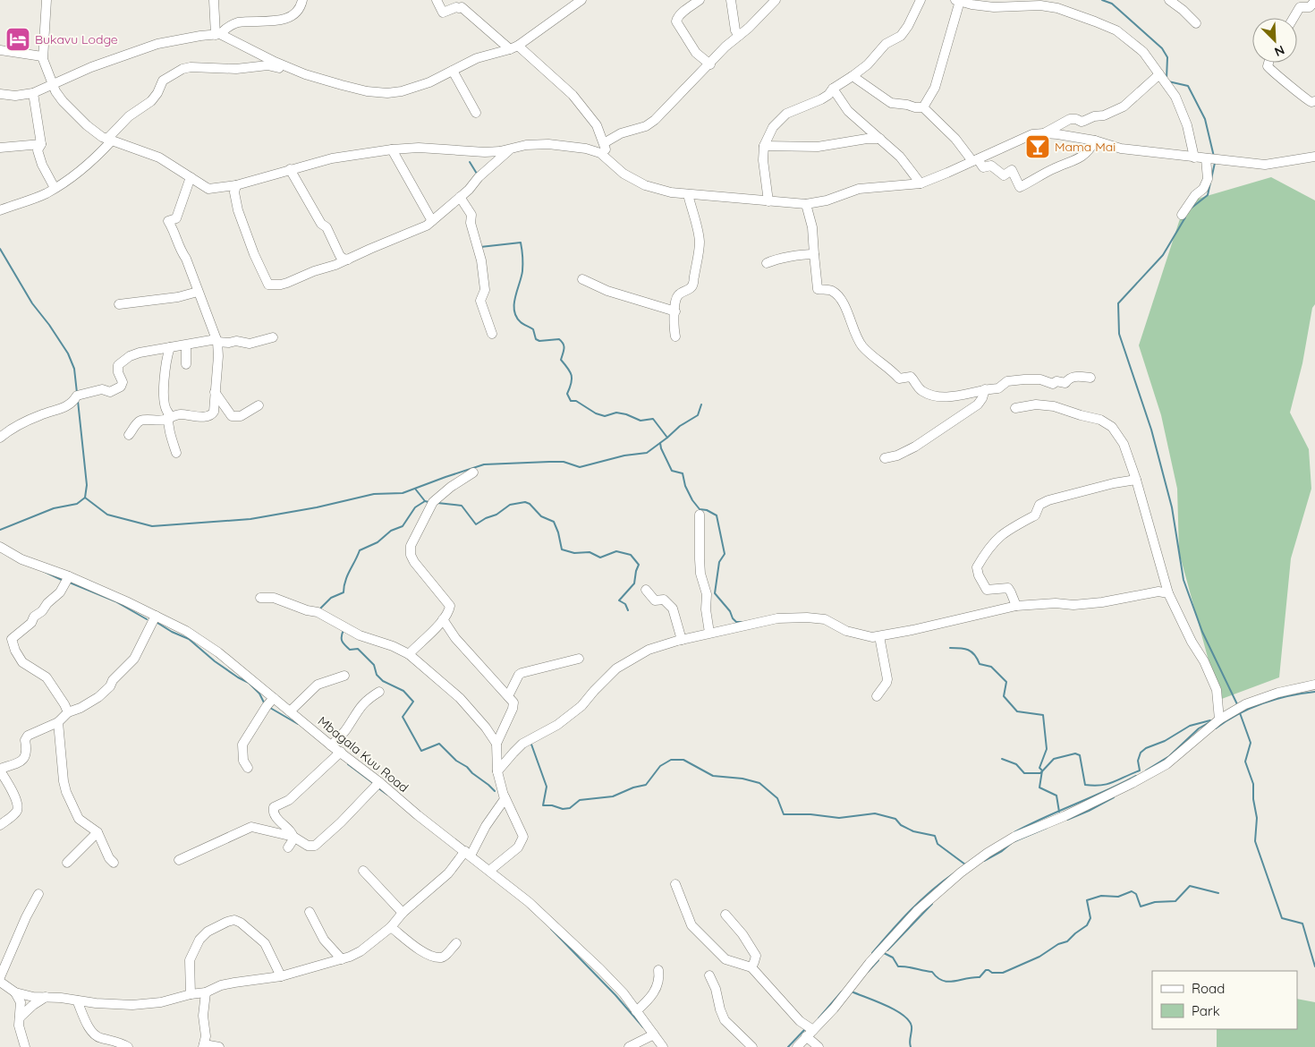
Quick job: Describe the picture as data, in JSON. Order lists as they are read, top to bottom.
{
  "streets": {
    "street": ["Mbagala Kuu Road"]
  },
  "places": {
    "hotel": ["Bukavu Lodge"],
    "bar": ["Mama Mai"]
  },
  "legend": ["Road", "Park"],
  "north": "bottom right"
}
